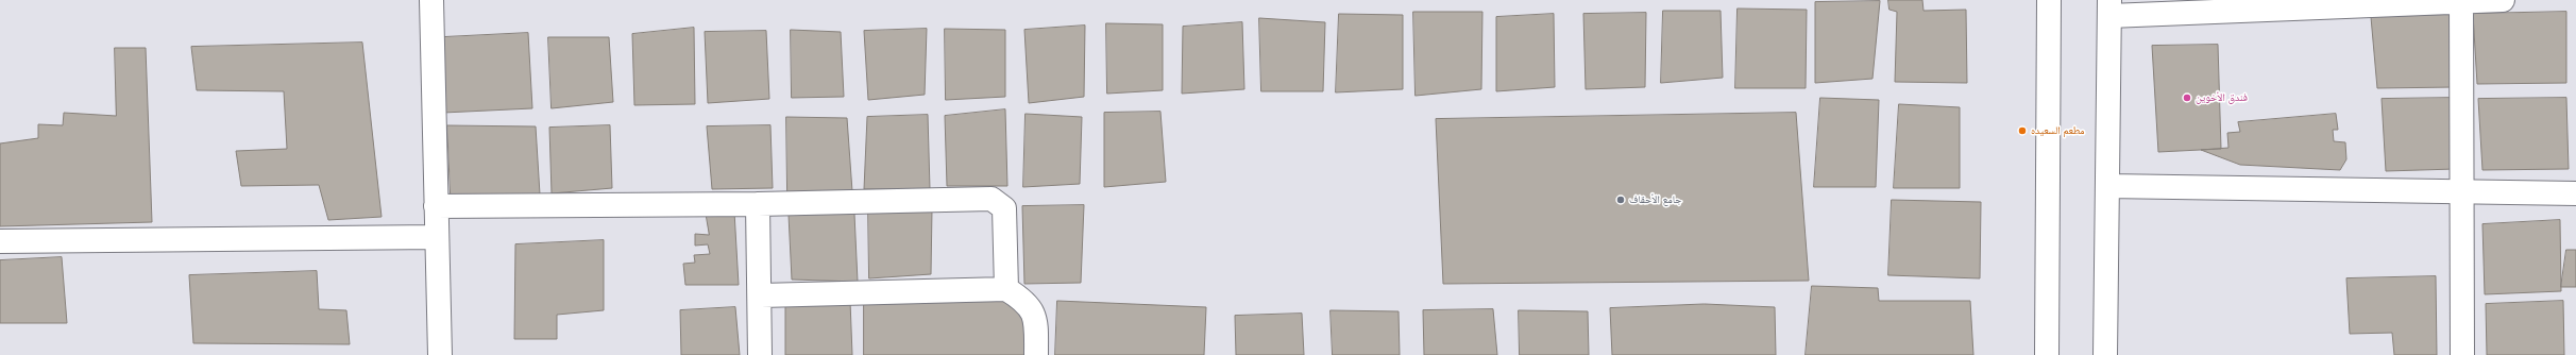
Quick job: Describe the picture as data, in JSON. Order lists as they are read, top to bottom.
{
  "places": ["فندق الأخوين", "مطعم السعيده", "جامع الأحقاف"]
}
